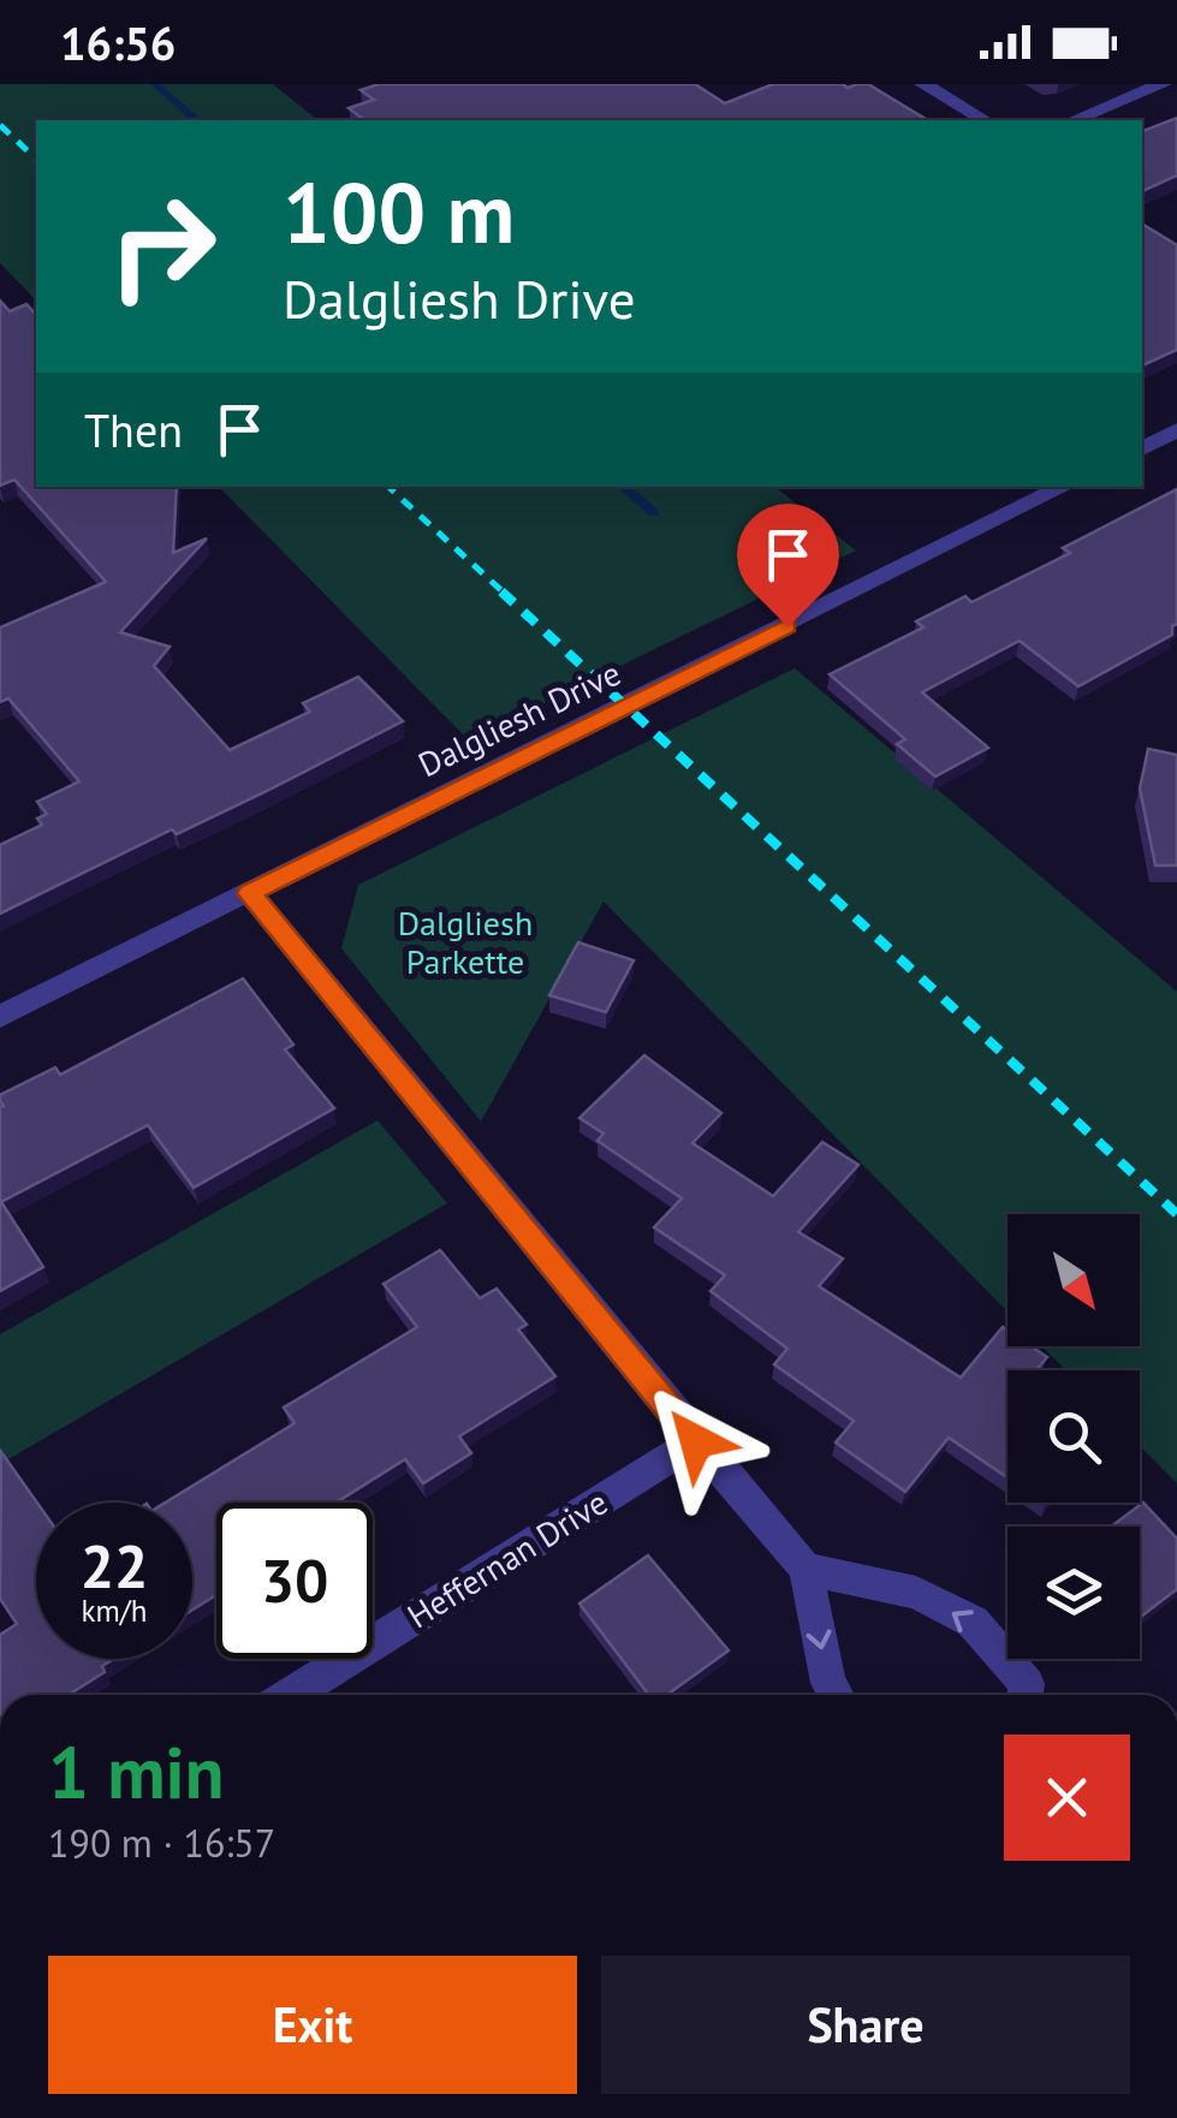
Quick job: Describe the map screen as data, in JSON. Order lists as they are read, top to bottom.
{
  "streets": {
    "street": ["Dalgliesh Drive", "Heffernan Drive"]
  },
  "parks": ["Dalgliesh Parkette"],
  "north": "bottom right",
  "page": {
    "status": "16:56",
    "turn": ["100 m", "Dalgliesh Drive"],
    "then": "Then",
    "speed": "22 km/h",
    "limit": "30",
    "heading": ["1 min", "190 m · 16:57"],
    "buttons": ["Exit", "Share"]
  }
}
